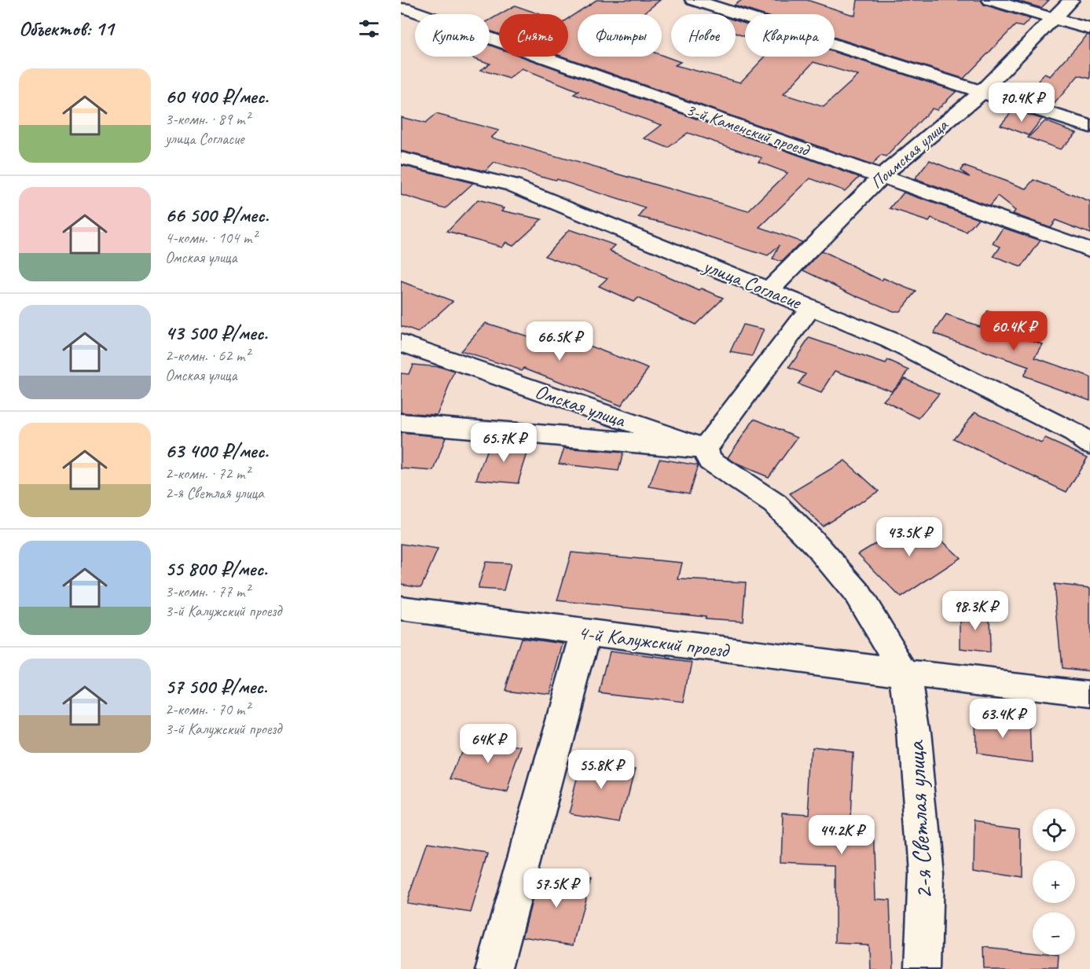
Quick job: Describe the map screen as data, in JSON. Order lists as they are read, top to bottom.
{
  "streets": {
    "street": [
      "3-й Каменский проезд",
      "Поимская улица",
      "улица Согласие",
      "Омская улица",
      "4-й Калужский проезд",
      "2-я Светлая улица"
    ]
  },
  "crossings": [
    ["3-й Каменский проезд", "Поимская улица"],
    ["Поимская улица", "улица Согласие"],
    ["4-й Калужский проезд", "2-я Светлая улица"]
  ],
  "page": {
    "heading": "Объектов: 11",
    "chip": [
      "Купить",
      "Снять",
      "Фильтры",
      "Новое",
      "Квартира"
    ],
    "list": [
      {
        "name": "60 400 ₽/мес.",
        "note": "3-комн. · 89 m² · улица Согласие"
      },
      {
        "name": "66 500 ₽/мес.",
        "note": "4-комн. · 104 m² · Омская улица"
      },
      {
        "name": "43 500 ₽/мес.",
        "note": "2-комн. · 62 m² · Омская улица"
      },
      {
        "name": "63 400 ₽/мес.",
        "note": "2-комн. · 72 m² · 2-я Светлая улица"
      },
      {
        "name": "55 800 ₽/мес.",
        "note": "3-комн. · 77 m² · 3-й Калужский проезд"
      },
      {
        "name": "57 500 ₽/мес.",
        "note": "2-комн. · 70 m² · 3-й Калужский проезд"
      }
    ],
    "price": [
      "70.4K ₽",
      "60.4K ₽",
      "66.5K ₽",
      "65.7K ₽",
      "43.5K ₽",
      "98.3K ₽",
      "63.4K ₽",
      "64K ₽",
      "55.8K ₽",
      "44.2K ₽",
      "57.5K ₽"
    ],
    "map_buttons": ["+", "−"]
  }
}
